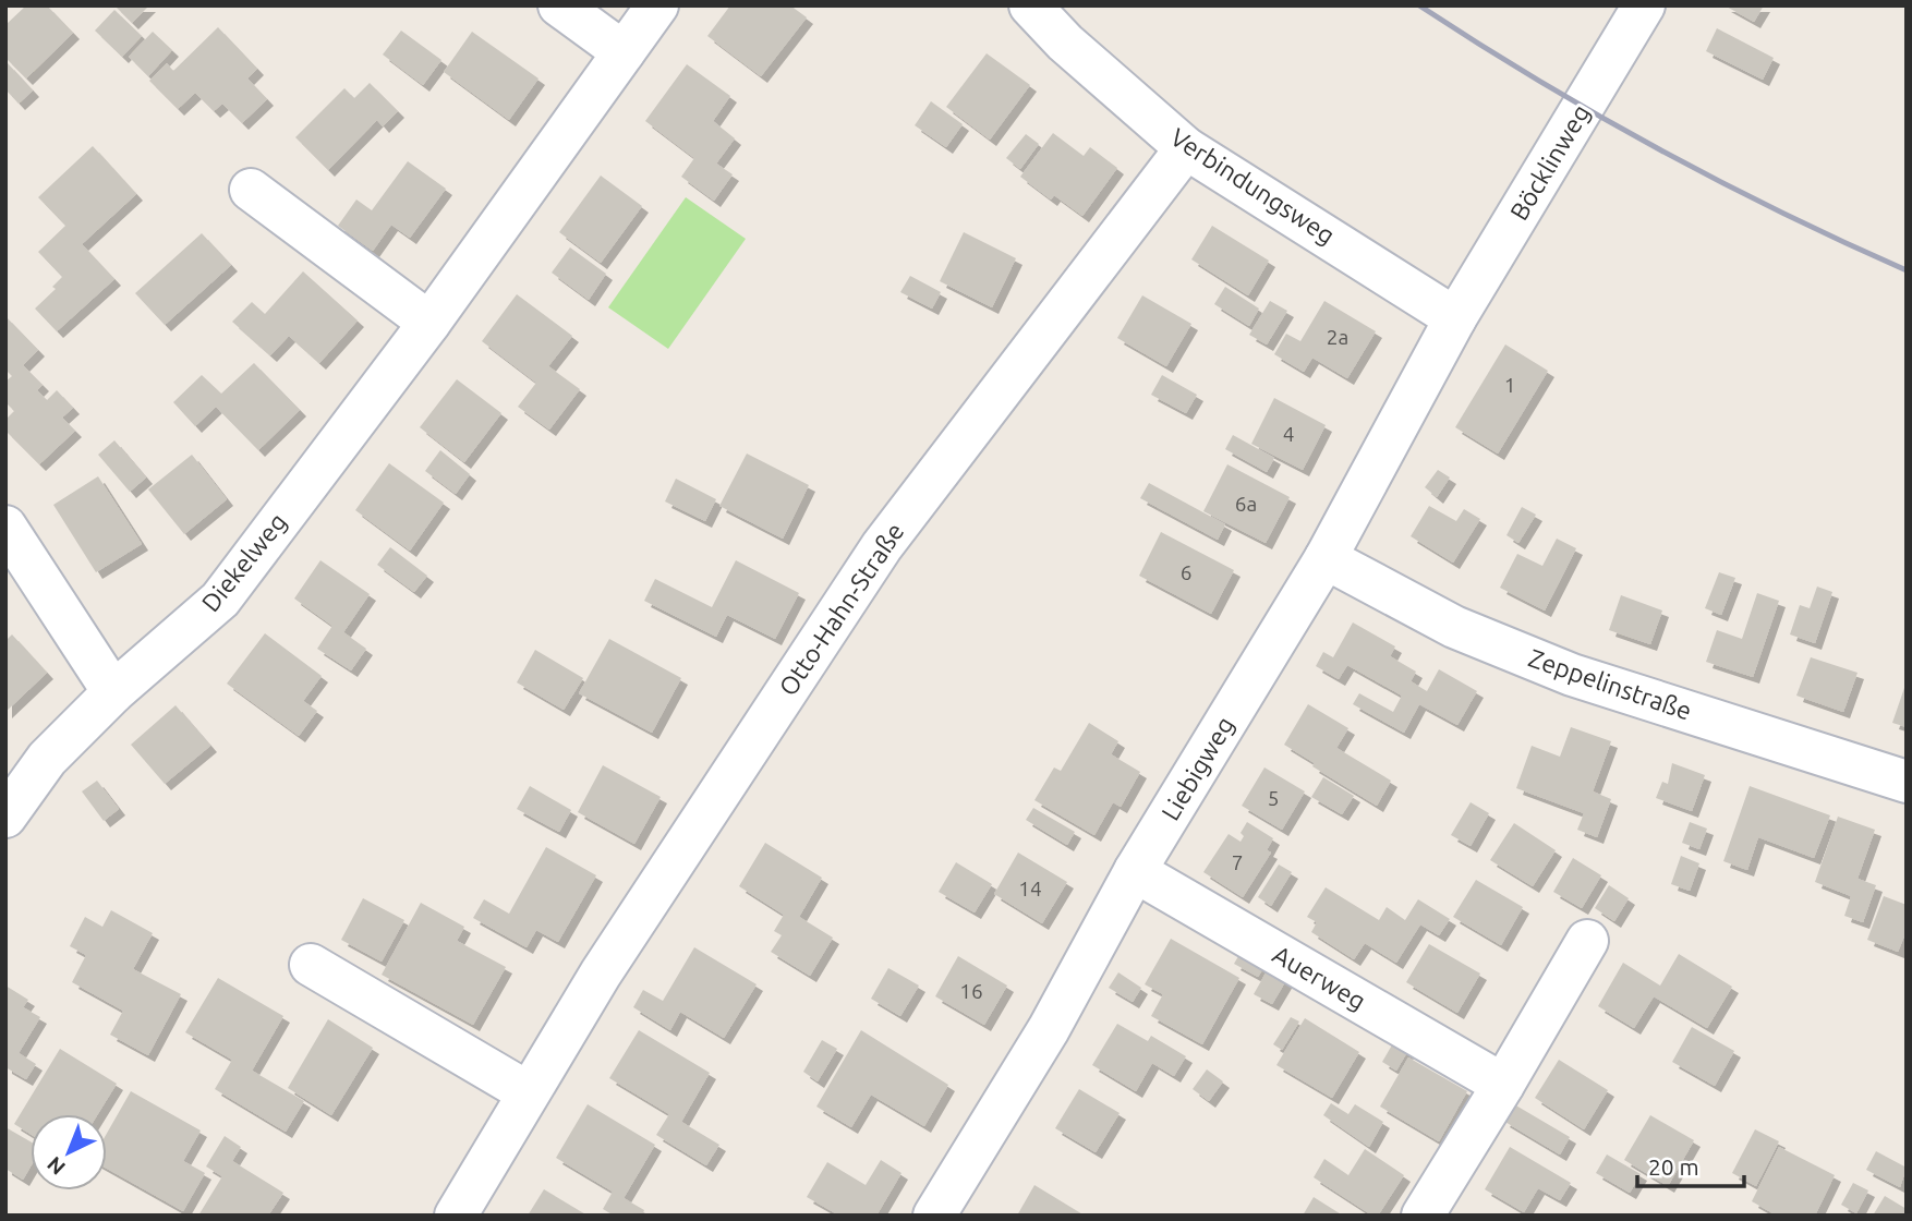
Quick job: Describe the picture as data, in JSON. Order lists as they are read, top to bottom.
{
  "streets": {
    "street": [
      "Böcklinweg",
      "Verbindungsweg",
      "Diekelweg",
      "Otto-Hahn-Straße",
      "Zeppelinstraße",
      "Liebigweg",
      "Auerweg"
    ]
  },
  "crossings": [
    ["Böcklinweg", "Verbindungsweg"],
    ["Böcklinweg", "Liebigweg"],
    ["Verbindungsweg", "Otto-Hahn-Straße"],
    ["Verbindungsweg", "Liebigweg"],
    ["Zeppelinstraße", "Liebigweg"],
    ["Liebigweg", "Auerweg"]
  ],
  "house_numbers": [
    "2a",
    "1",
    "4",
    "6a",
    "6",
    "5",
    "7",
    "14",
    "16"
  ],
  "scale_bar": "20 m",
  "north": "bottom left"
}
